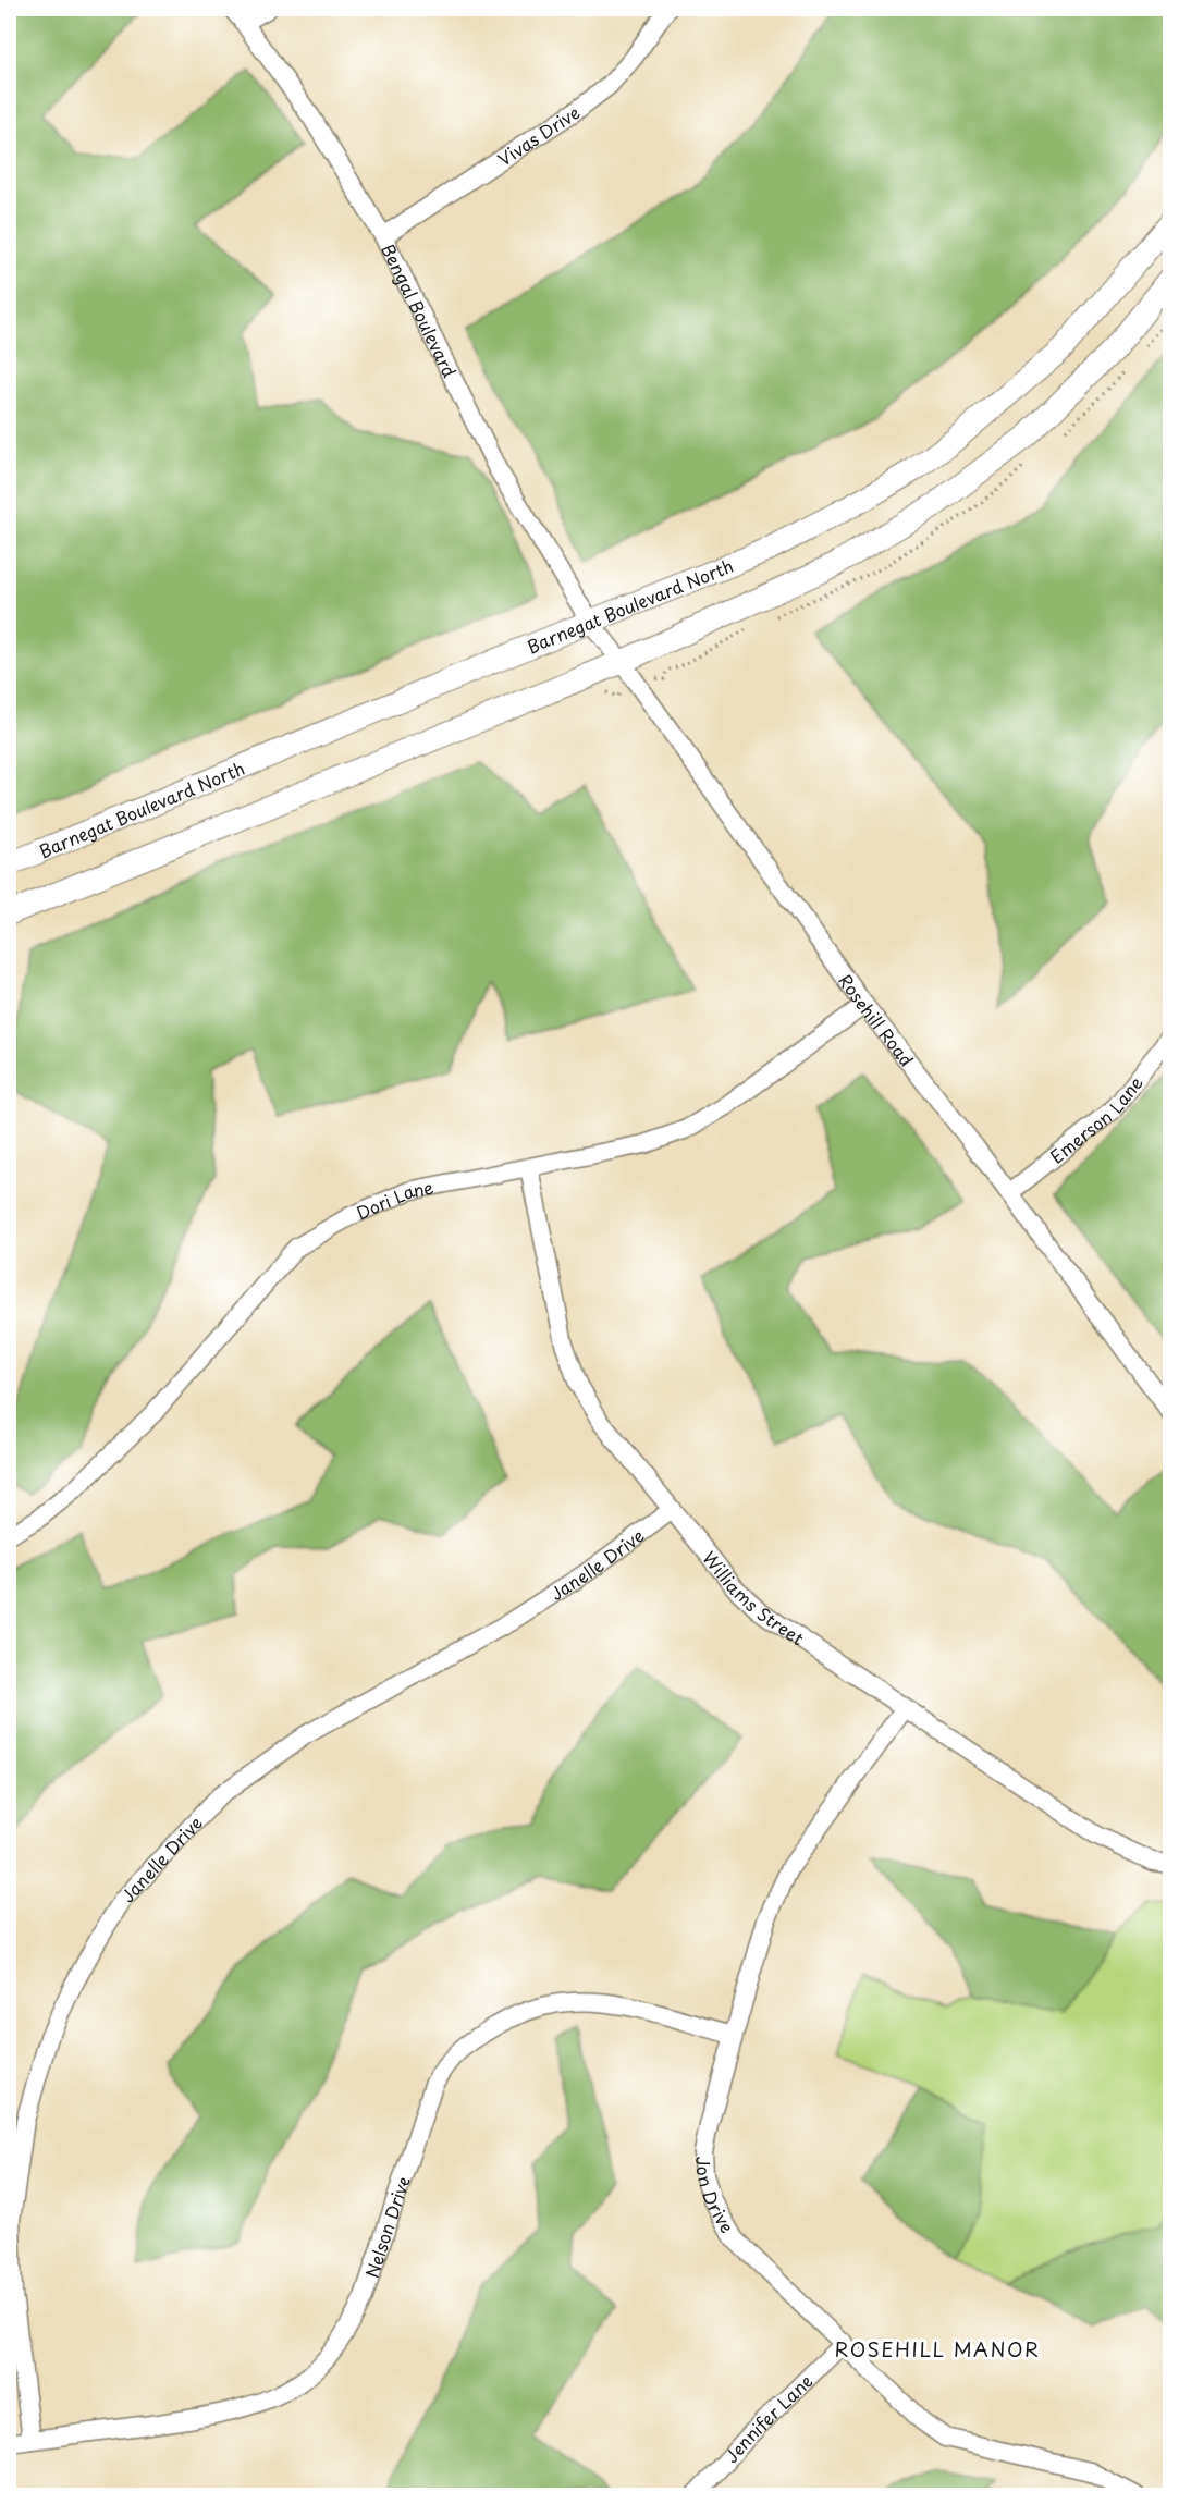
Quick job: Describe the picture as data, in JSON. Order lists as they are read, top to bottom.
{
  "streets": {
    "street": [
      "Vivas Drive",
      "Bengal Boulevard",
      "Barnegat Boulevard North",
      "Rosehill Road",
      "Emerson Lane",
      "Dori Lane",
      "Janelle Drive",
      "Williams Street",
      "Jon Drive",
      "Nelson Drive",
      "Jennifer Lane"
    ]
  },
  "crossings": [
    ["Vivas Drive", "Bengal Boulevard"],
    ["Bengal Boulevard", "Barnegat Boulevard North"],
    ["Bengal Boulevard", "Rosehill Road"],
    ["Barnegat Boulevard North", "Rosehill Road"],
    ["Rosehill Road", "Emerson Lane"],
    ["Rosehill Road", "Dori Lane"],
    ["Dori Lane", "Williams Street"],
    ["Janelle Drive", "Williams Street"],
    ["Janelle Drive", "Nelson Drive"],
    ["Williams Street", "Jon Drive"],
    ["Jon Drive", "Nelson Drive"],
    ["Jon Drive", "Jennifer Lane"]
  ],
  "districts": ["ROSEHILL MANOR"]
}
